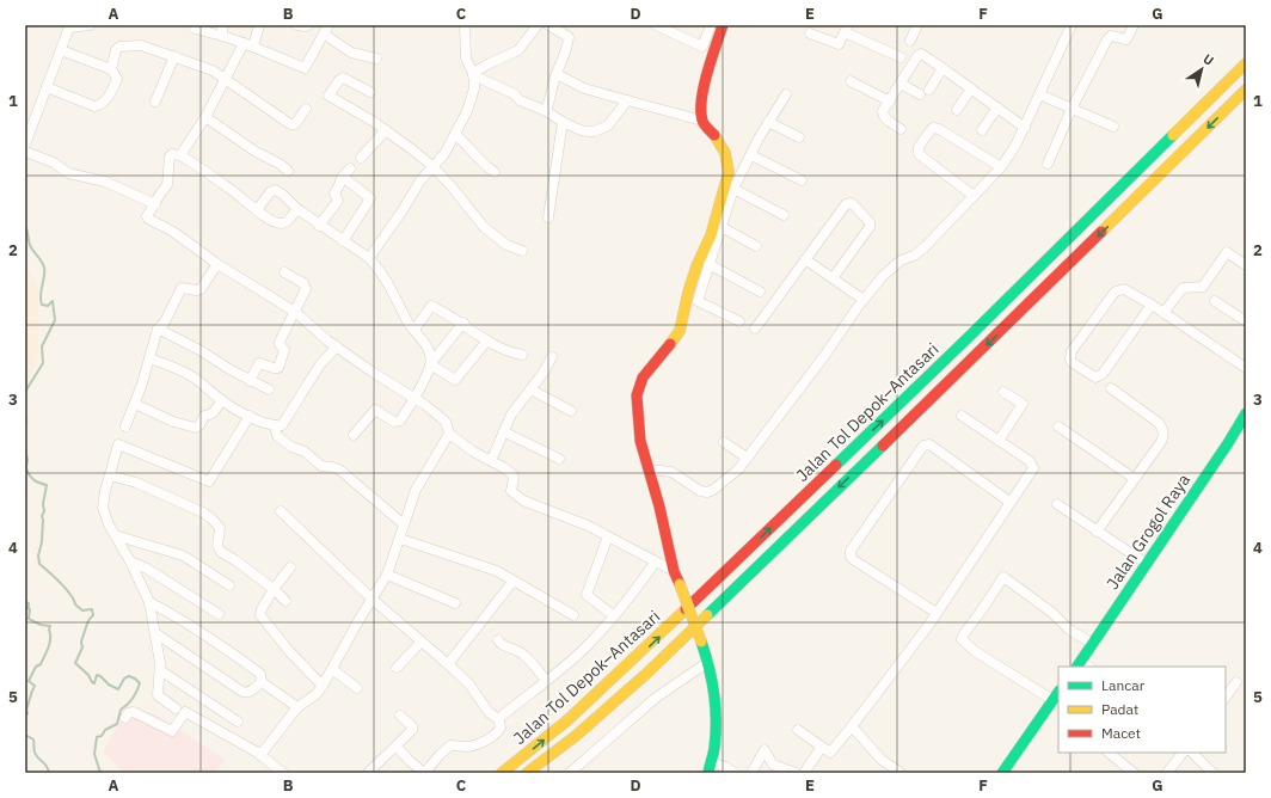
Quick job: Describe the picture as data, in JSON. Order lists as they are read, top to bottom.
{
  "streets": {
    "main road": ["Jalan Tol Depok–Antasari", "Jalan Grogol Raya"]
  },
  "legend": ["Lancar", "Padat", "Macet"],
  "north": "top right",
  "grid": {
    "columns": [
      "A",
      "B",
      "C",
      "D",
      "E",
      "F",
      "G"
    ],
    "rows": [
      "1",
      "2",
      "3",
      "4",
      "5"
    ]
  }
}
